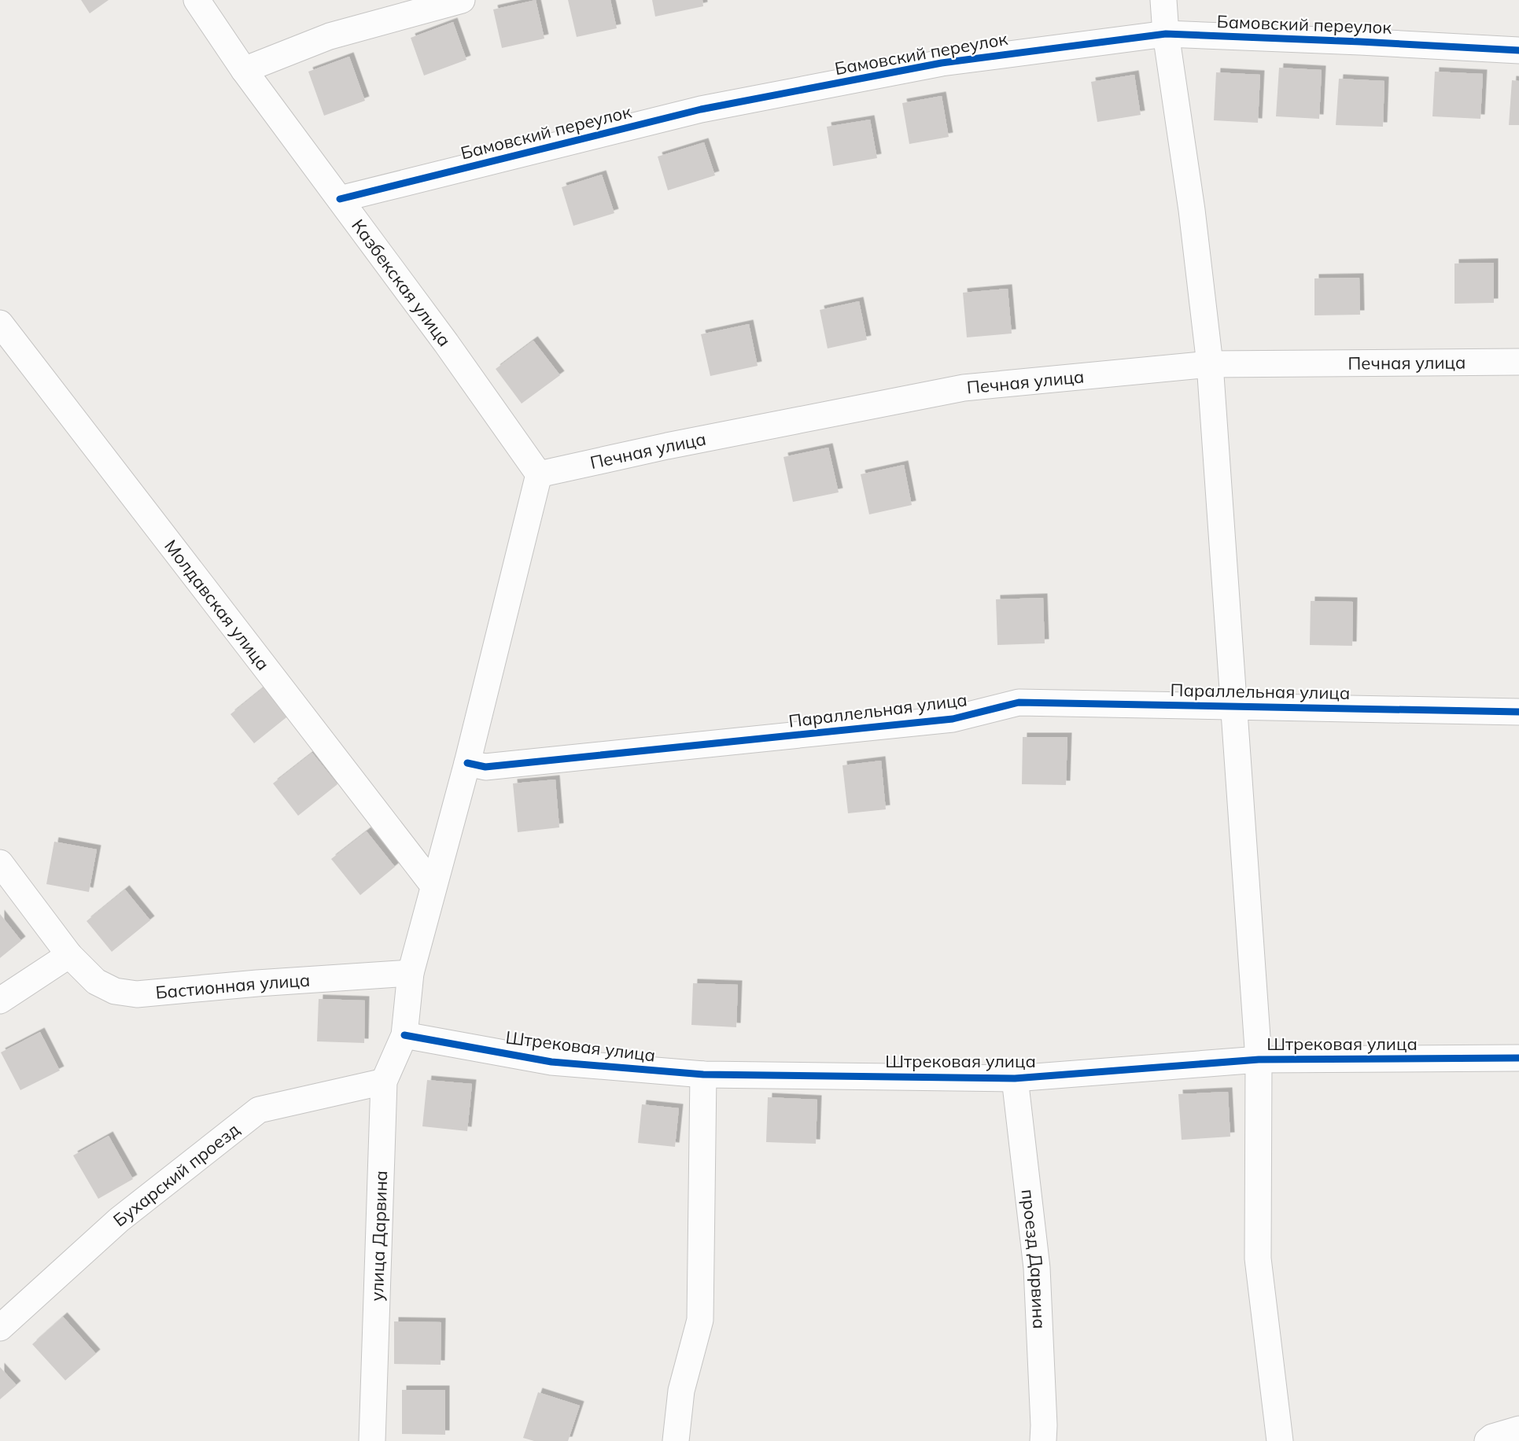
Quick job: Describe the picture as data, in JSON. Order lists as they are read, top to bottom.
{
  "streets": {
    "street": [
      "Бамовский переулок",
      "Казбекская улица",
      "Печная улица",
      "Молдавская улица",
      "Параллельная улица",
      "Бастионная улица",
      "Штрековая улица",
      "Бухарский проезд",
      "улица Дарвина",
      "проезд Дарвина"
    ]
  },
  "crossings": [
    ["Бамовский переулок", "Казбекская улица"],
    ["Казбекская улица", "Печная улица"],
    ["Казбекская улица", "улица Дарвина"],
    ["Печная улица", "улица Дарвина"],
    ["Молдавская улица", "улица Дарвина"],
    ["Параллельная улица", "улица Дарвина"],
    ["Бастионная улица", "улица Дарвина"],
    ["Штрековая улица", "улица Дарвина"],
    ["Штрековая улица", "проезд Дарвина"],
    ["Бухарский проезд", "улица Дарвина"]
  ]
}
